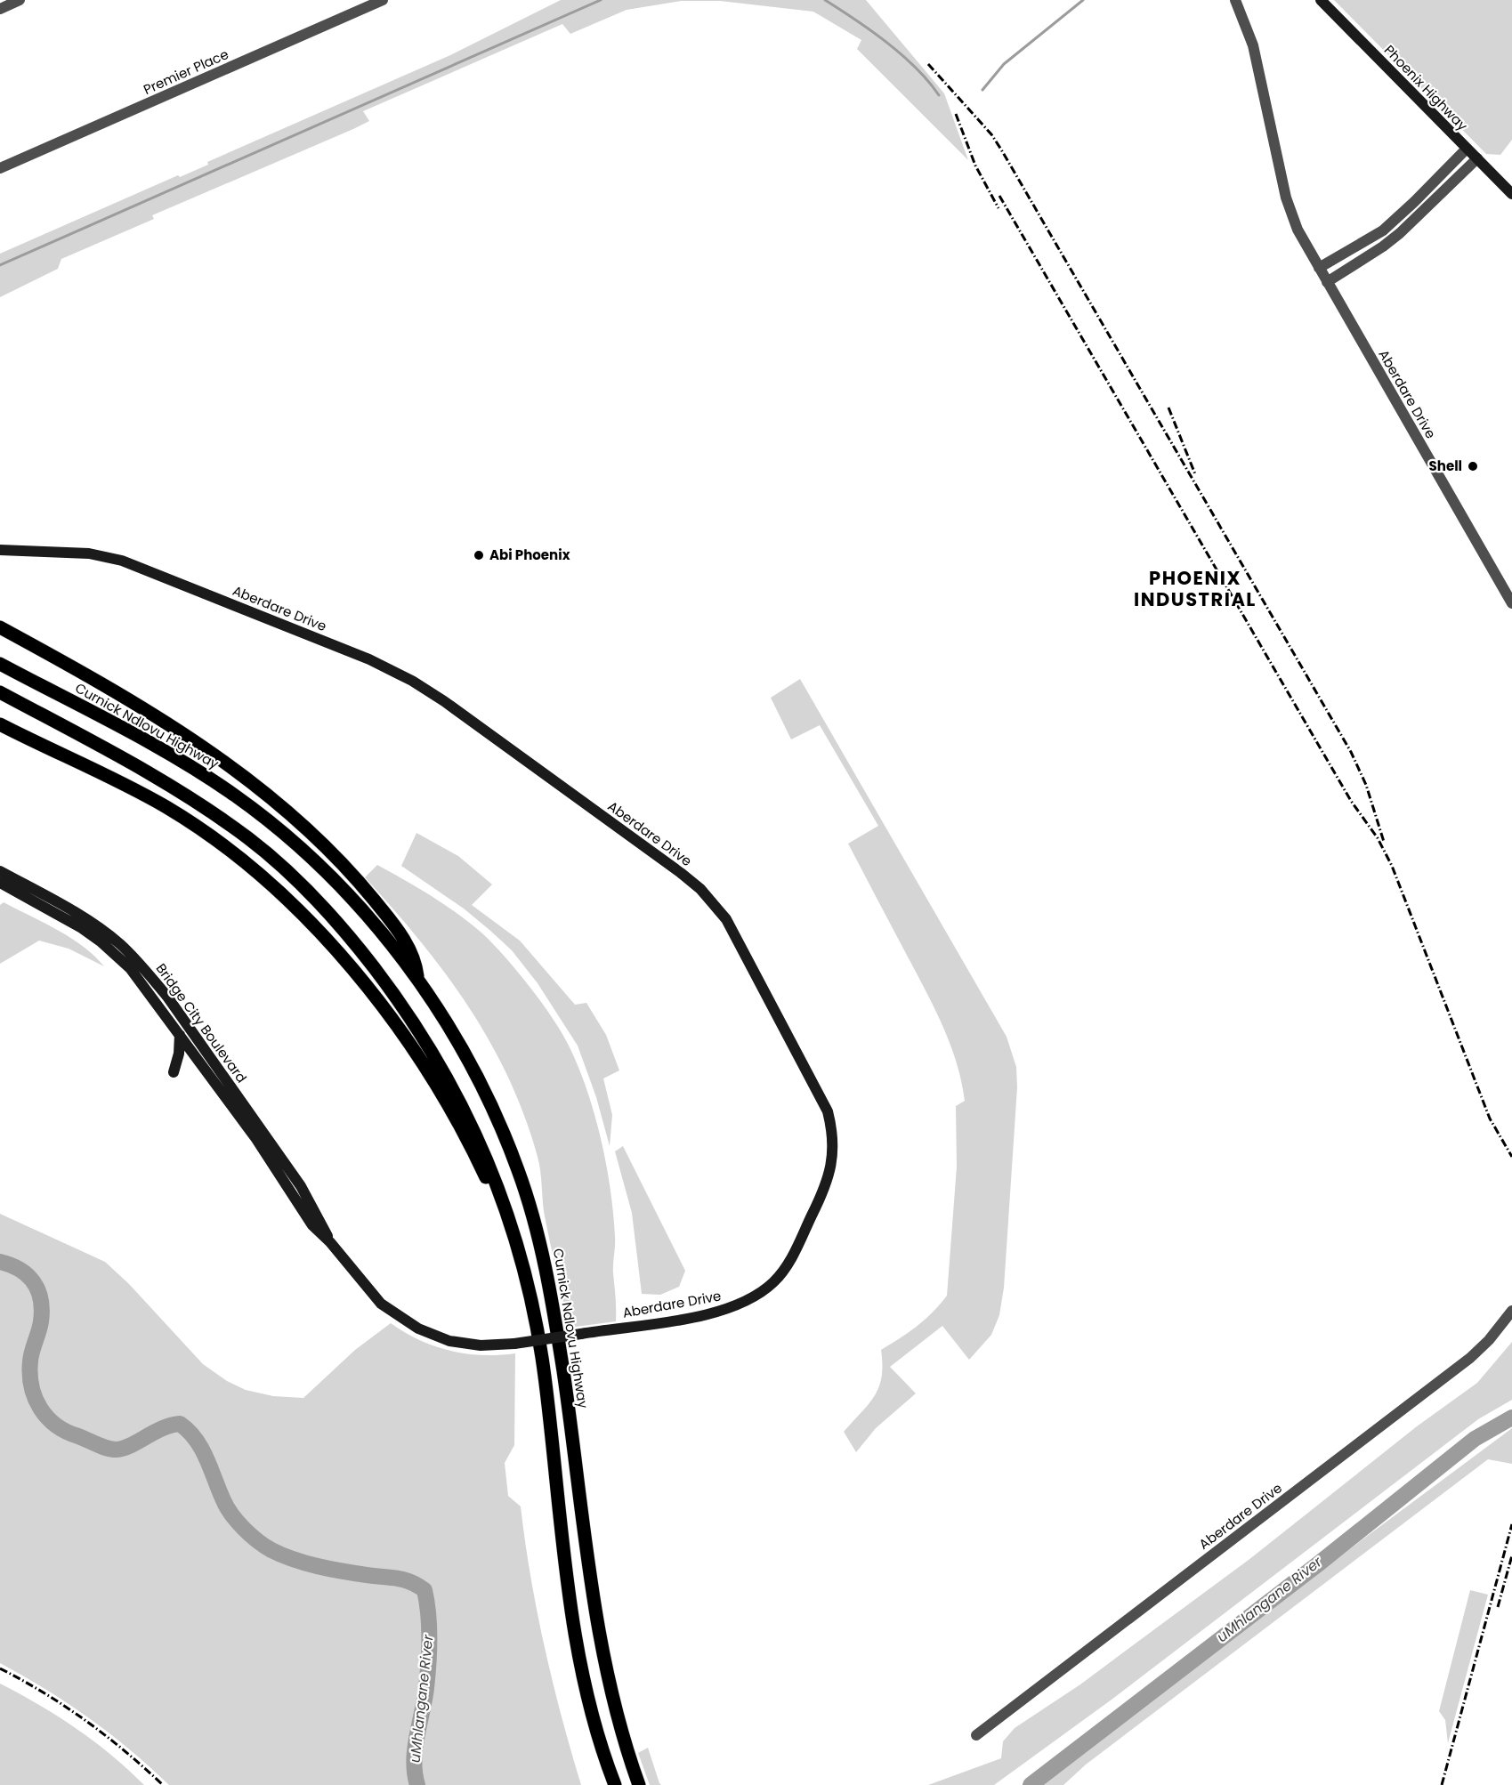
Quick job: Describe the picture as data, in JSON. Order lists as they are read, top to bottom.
{
  "streets": {
    "main road": ["Curnick Ndlovu Highway"],
    "street": [
      "Premier Place",
      "Phoenix Highway",
      "Aberdare Drive",
      "Bridge City Boulevard"
    ]
  },
  "crossings": [
    ["Aberdare Drive", "Bridge City Boulevard"]
  ],
  "districts": ["PHOENIX INDUSTRIAL"],
  "water": ["uMhlangane River"],
  "places": ["Shell", "Abi Phoenix"]
}
